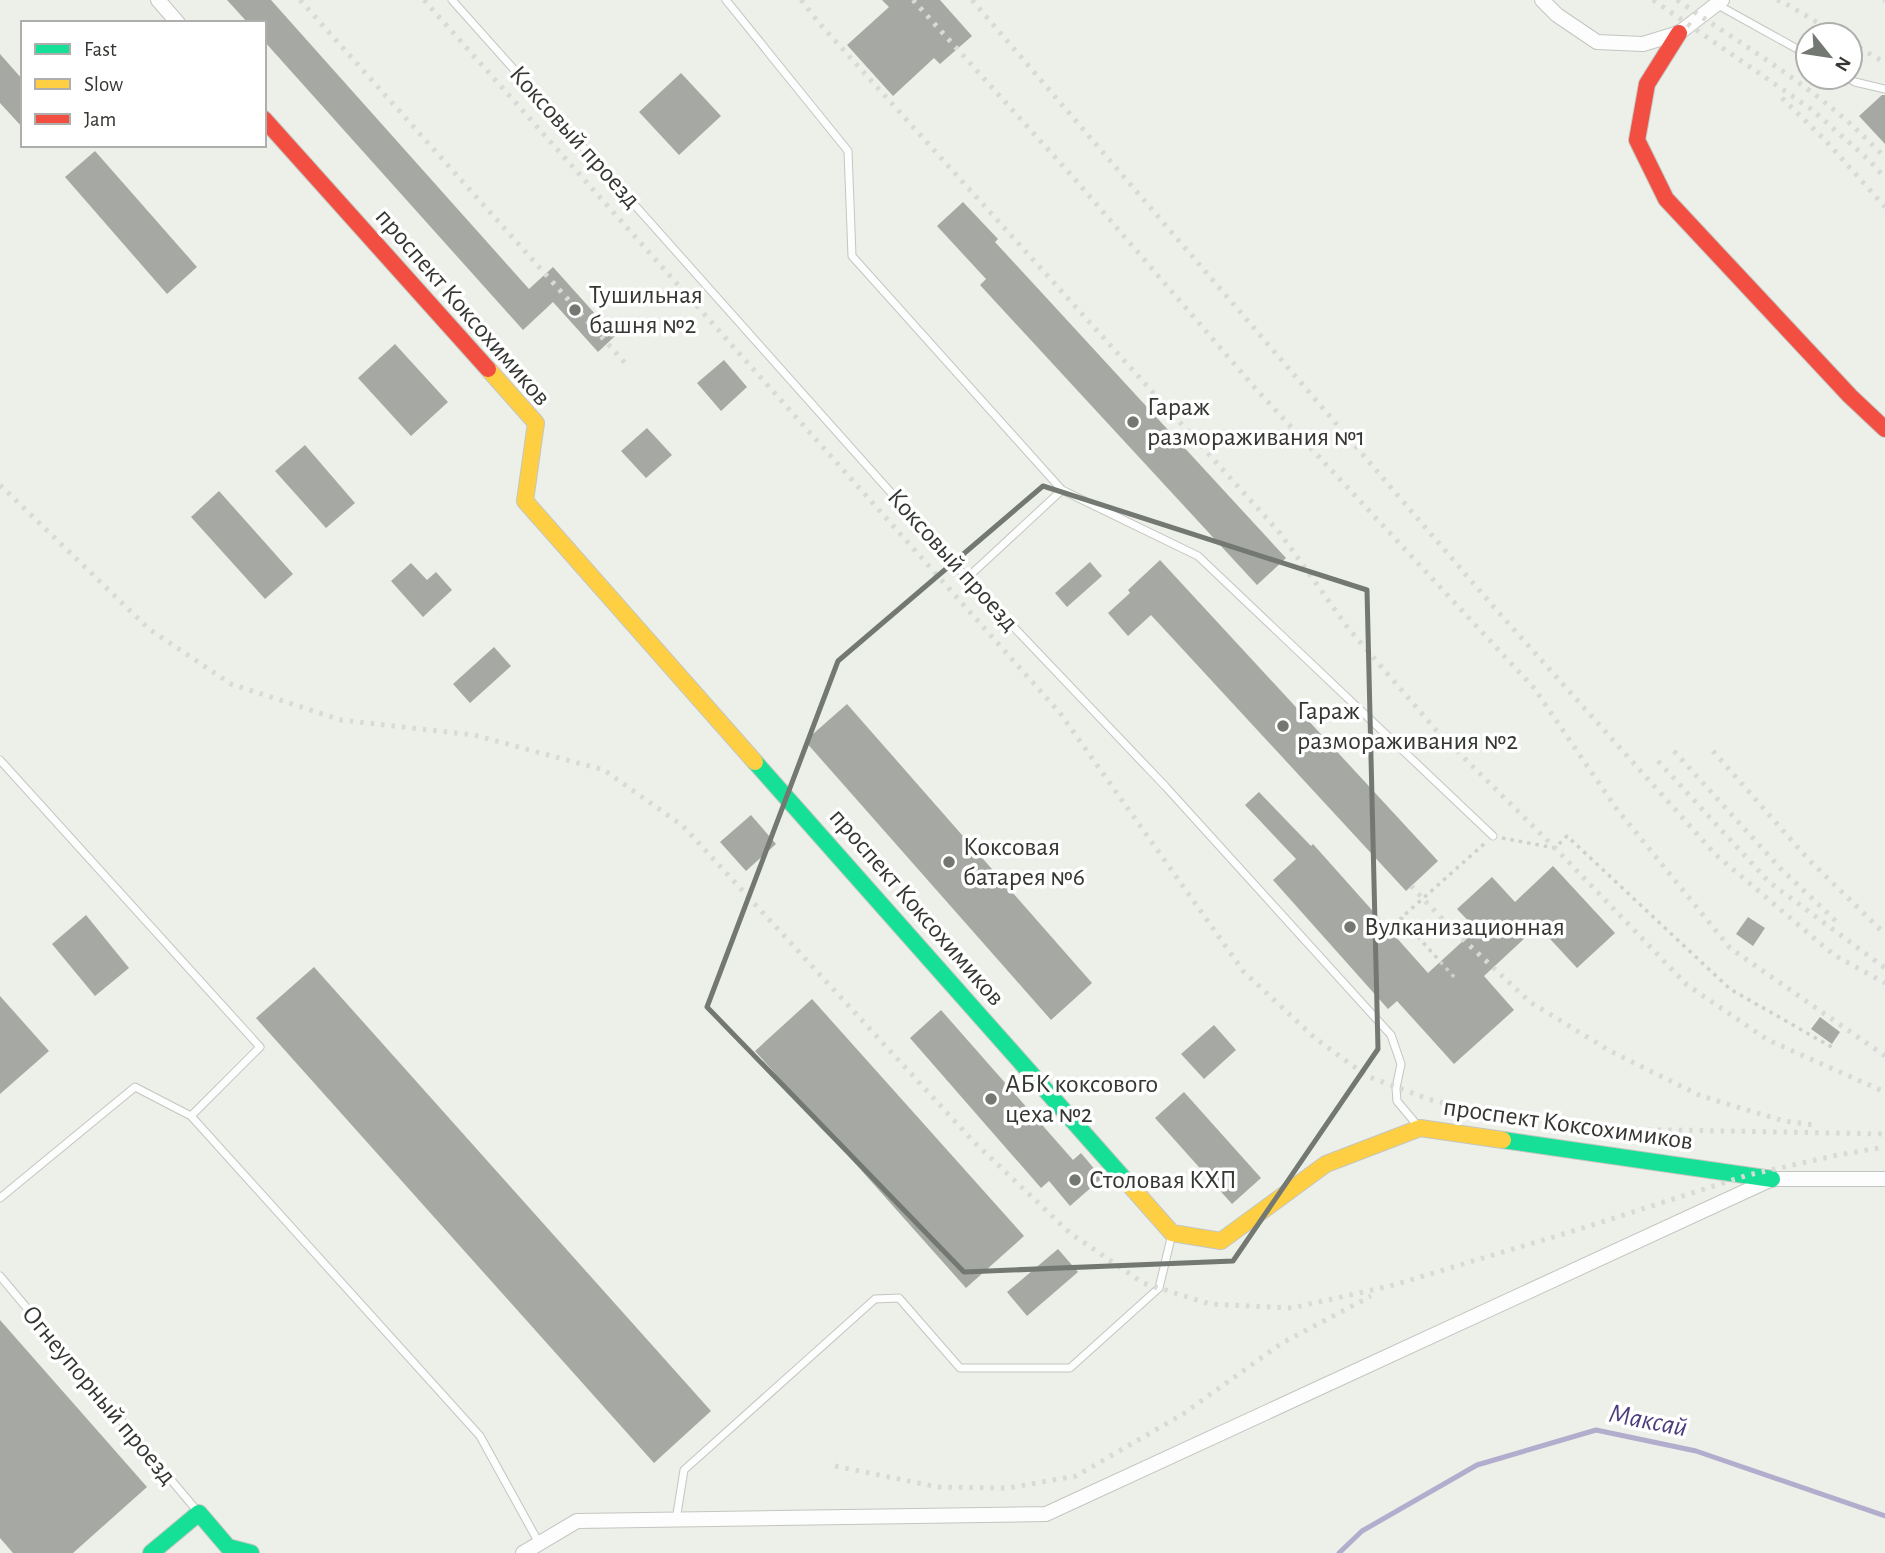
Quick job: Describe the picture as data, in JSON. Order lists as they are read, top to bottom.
{
  "streets": {
    "street": ["проспект Коксохимиков"],
    "lane": ["Коксовый проезд", "Огнеупорный проезд"]
  },
  "crossings": [
    ["Коксовый проезд", "проспект Коксохимиков"]
  ],
  "water": ["Максай"],
  "places": [
    "Тушильная башня №2",
    "Гараж размораживания №1",
    "Гараж размораживания №2",
    "Коксовая батарея №6",
    "Вулканизационная",
    "АБК коксового цеха №2",
    "Столовая КХП"
  ],
  "legend": ["Fast", "Slow", "Jam"],
  "north": "bottom right"
}
